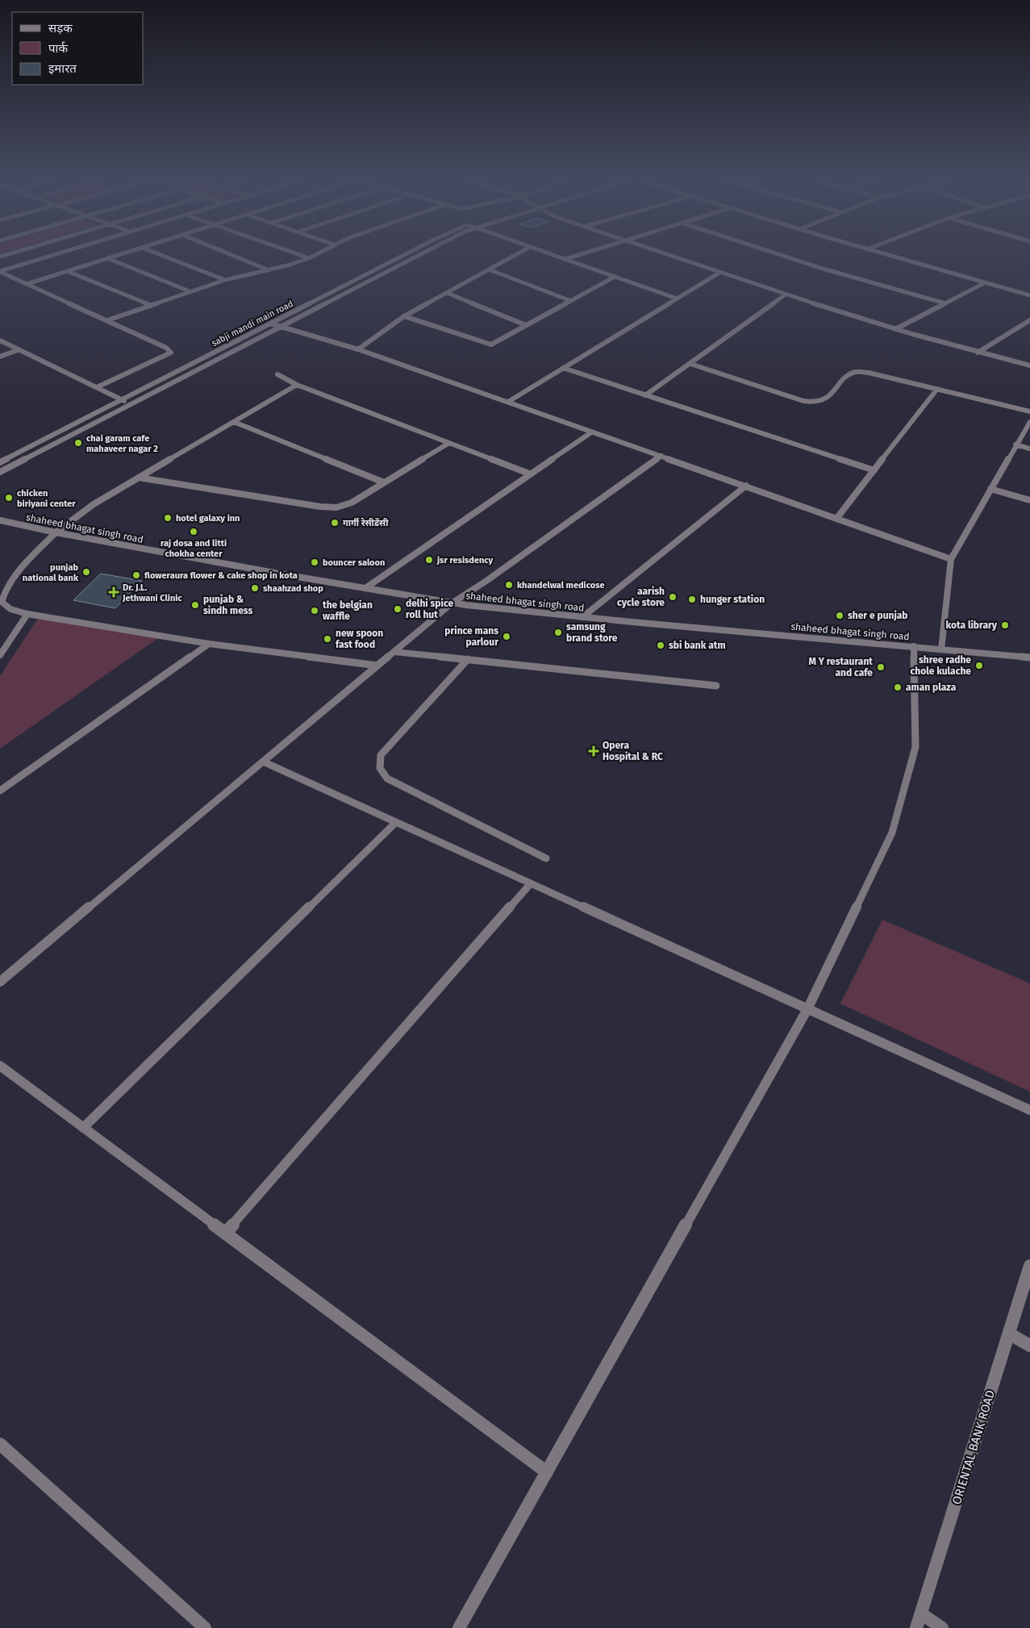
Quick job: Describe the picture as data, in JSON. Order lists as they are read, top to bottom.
{
  "streets": {
    "street": ["sabji mandi main road", "shaheed bhagat singh road", "ORIENTAL BANK ROAD"]
  },
  "places": {
    "other": [
      "chai garam cafe mahaveer nagar 2",
      "chicken biriyani center",
      "hotel galaxy inn",
      "गार्गी रेसीडेंसी",
      "raj dosa and litti chokha center",
      "jsr resisdency",
      "bouncer saloon",
      "punjab national bank",
      "floweraura flower & cake shop in kota",
      "khandelwal medicose",
      "shaahzad shop",
      "aarish cycle store",
      "hunger station",
      "punjab & sindh mess",
      "delhi spice roll hut",
      "the belgian waffle",
      "sher e punjab",
      "kota library",
      "samsung brand store",
      "prince mans parlour",
      "new spoon fast food",
      "sbi bank atm",
      "shree radhe chole kulache",
      "M Y restaurant and cafe",
      "aman plaza"
    ],
    "health": ["Dr. J.L. Jethwani Clinic", "Opera Hospital & RC"]
  },
  "legend": ["सड़क", "पार्क", "इमारत"]
}
